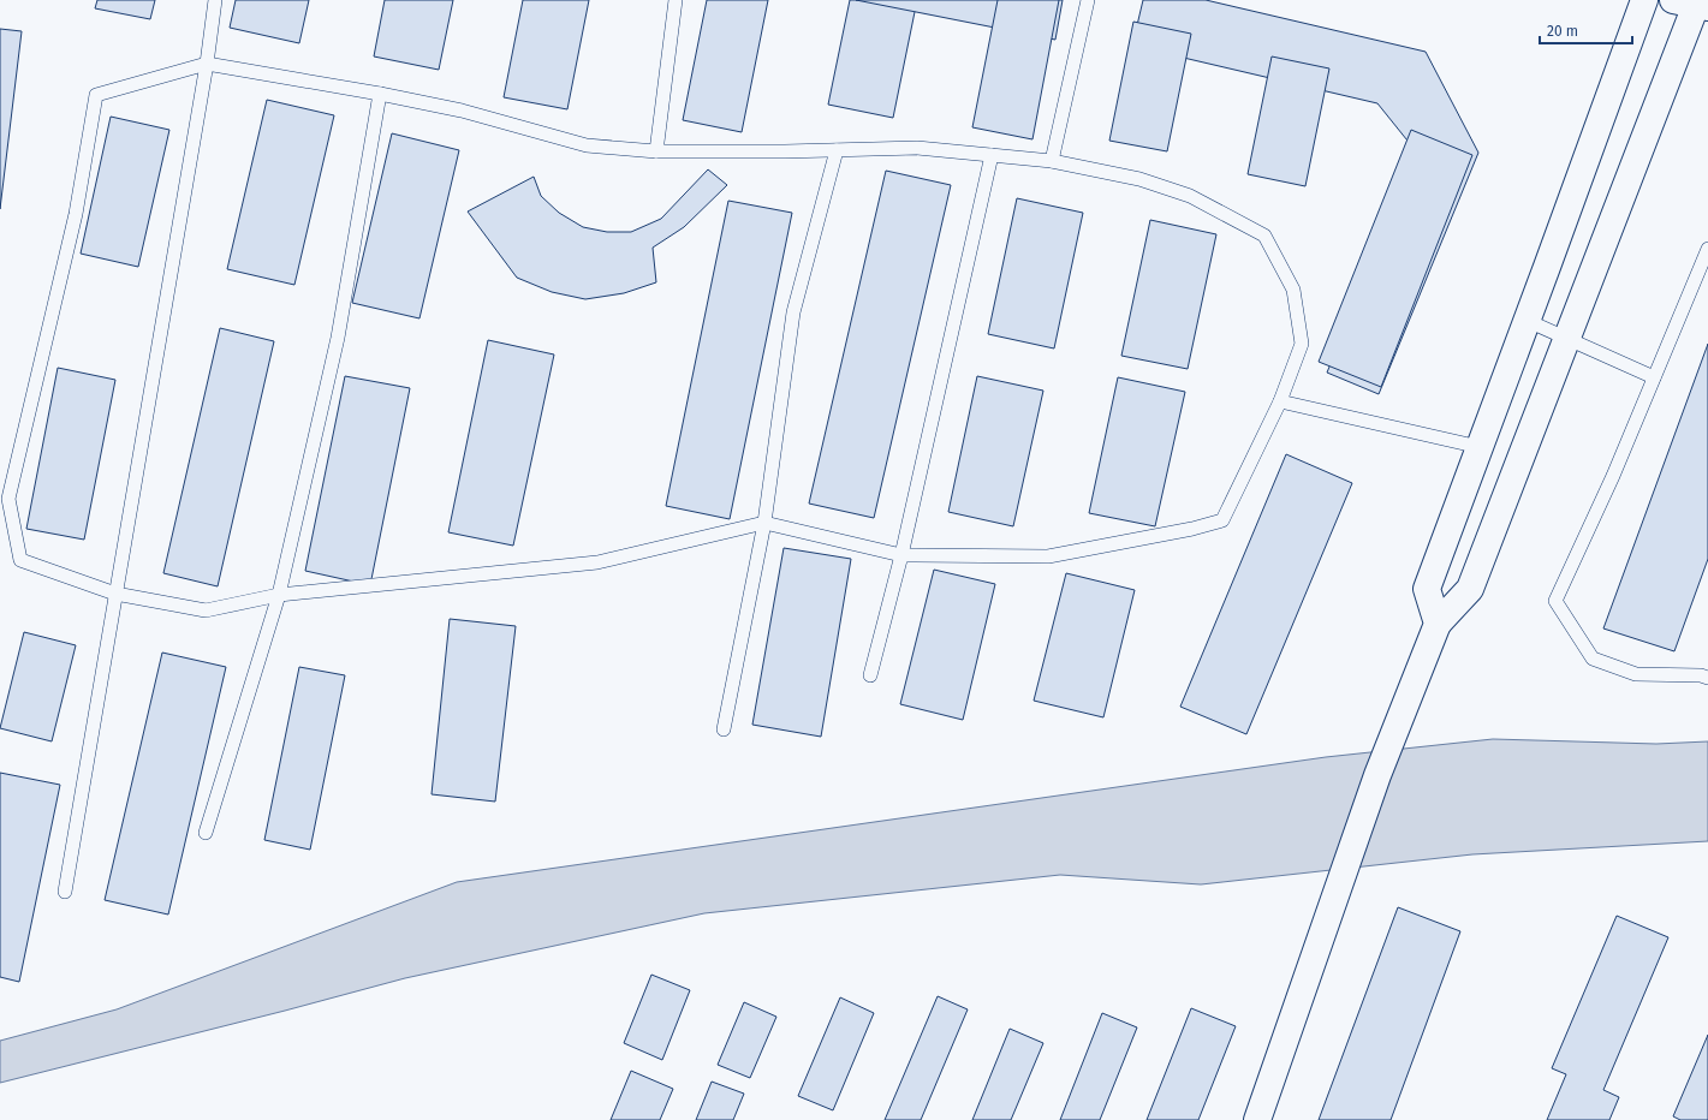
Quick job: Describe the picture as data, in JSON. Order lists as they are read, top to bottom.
{
  "scale_bar": "20 m"
}
